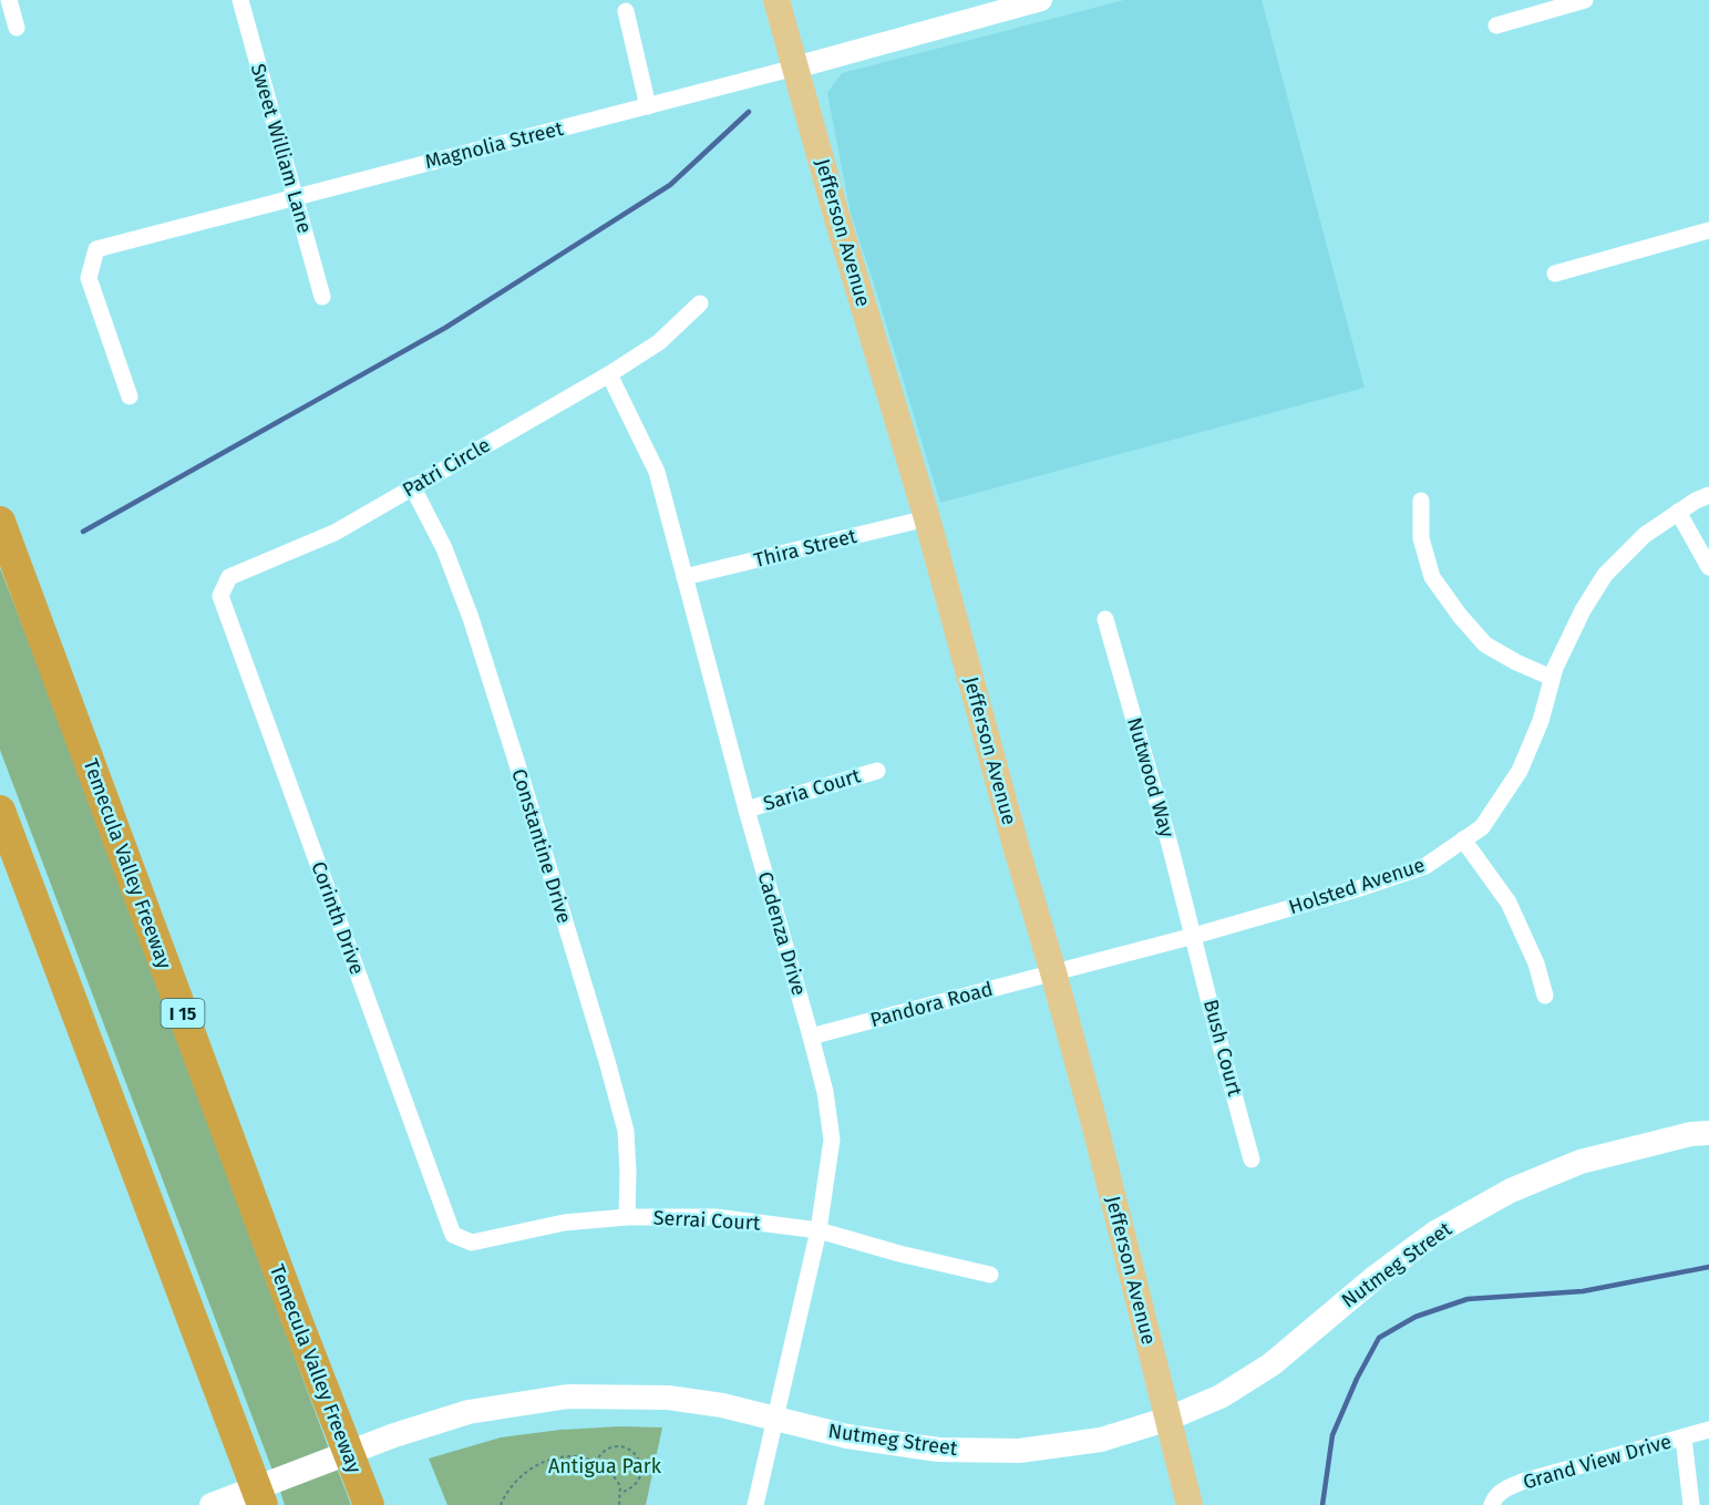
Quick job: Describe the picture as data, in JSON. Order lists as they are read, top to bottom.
{
  "streets": {
    "highway": ["Temecula Valley Freeway", "I 15"],
    "main road": ["Jefferson Avenue", "Nutmeg Street"],
    "street": [
      "Magnolia Street",
      "Sweet William Lane",
      "Patri Circle",
      "Thira Street",
      "Nutwood Way",
      "Saria Court",
      "Constantine Drive",
      "Holsted Avenue",
      "Corinth Drive",
      "Cadenza Drive",
      "Pandora Road",
      "Bush Court",
      "Serrai Court",
      "Grand View Drive"
    ]
  },
  "crossings": [
    ["Magnolia Street", "Sweet William Lane"],
    ["Magnolia Street", "Jefferson Avenue"],
    ["Jefferson Avenue", "Thira Street"],
    ["Jefferson Avenue", "Holsted Avenue"],
    ["Jefferson Avenue", "Pandora Road"],
    ["Jefferson Avenue", "Nutmeg Street"],
    ["Patri Circle", "Constantine Drive"],
    ["Patri Circle", "Corinth Drive"],
    ["Patri Circle", "Cadenza Drive"],
    ["Thira Street", "Cadenza Drive"],
    ["Nutwood Way", "Holsted Avenue"],
    ["Nutwood Way", "Bush Court"],
    ["Saria Court", "Cadenza Drive"],
    ["Constantine Drive", "Serrai Court"],
    ["Holsted Avenue", "Pandora Road"],
    ["Holsted Avenue", "Bush Court"],
    ["Corinth Drive", "Serrai Court"],
    ["Cadenza Drive", "Pandora Road"],
    ["Cadenza Drive", "Serrai Court"],
    ["Cadenza Drive", "Nutmeg Street"]
  ],
  "parks": ["Antigua Park"]
}
